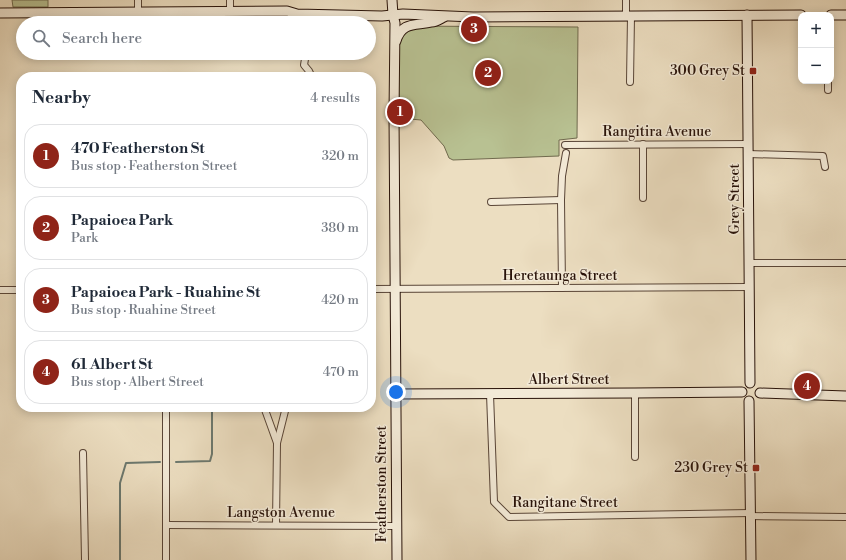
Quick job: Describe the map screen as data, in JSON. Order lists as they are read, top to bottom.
{
  "streets": {
    "main road": ["Grey Street", "Albert Street", "Featherston Street"],
    "street": [
      "Rangitira Avenue",
      "Heretaunga Street",
      "Rangitane Street",
      "Langston Avenue"
    ]
  },
  "crossings": [
    ["Rangitira Avenue", "Grey Street"],
    ["Grey Street", "Heretaunga Street"],
    ["Grey Street", "Albert Street"],
    ["Heretaunga Street", "Featherston Street"],
    ["Albert Street", "Featherston Street"],
    ["Albert Street", "Rangitane Street"],
    ["Featherston Street", "Langston Avenue"]
  ],
  "places": {
    "transit": ["300 Grey St", "230 Grey St"]
  },
  "page": {
    "map_buttons": ["+", "−"],
    "pins": [
      "3",
      "2",
      "1",
      "4"
    ],
    "search": "Search here",
    "heading": ["Nearby", "4 results"],
    "list": [
      {
        "mark": "1",
        "name": "470 Featherston St",
        "note": "Bus stop · Featherston Street",
        "value": "320 m"
      },
      {
        "mark": "2",
        "name": "Papaioea Park",
        "note": "Park",
        "value": "380 m"
      },
      {
        "mark": "3",
        "name": "Papaioea Park - Ruahine St",
        "note": "Bus stop · Ruahine Street",
        "value": "420 m"
      },
      {
        "mark": "4",
        "name": "61 Albert St",
        "note": "Bus stop · Albert Street",
        "value": "470 m"
      }
    ]
  }
}
